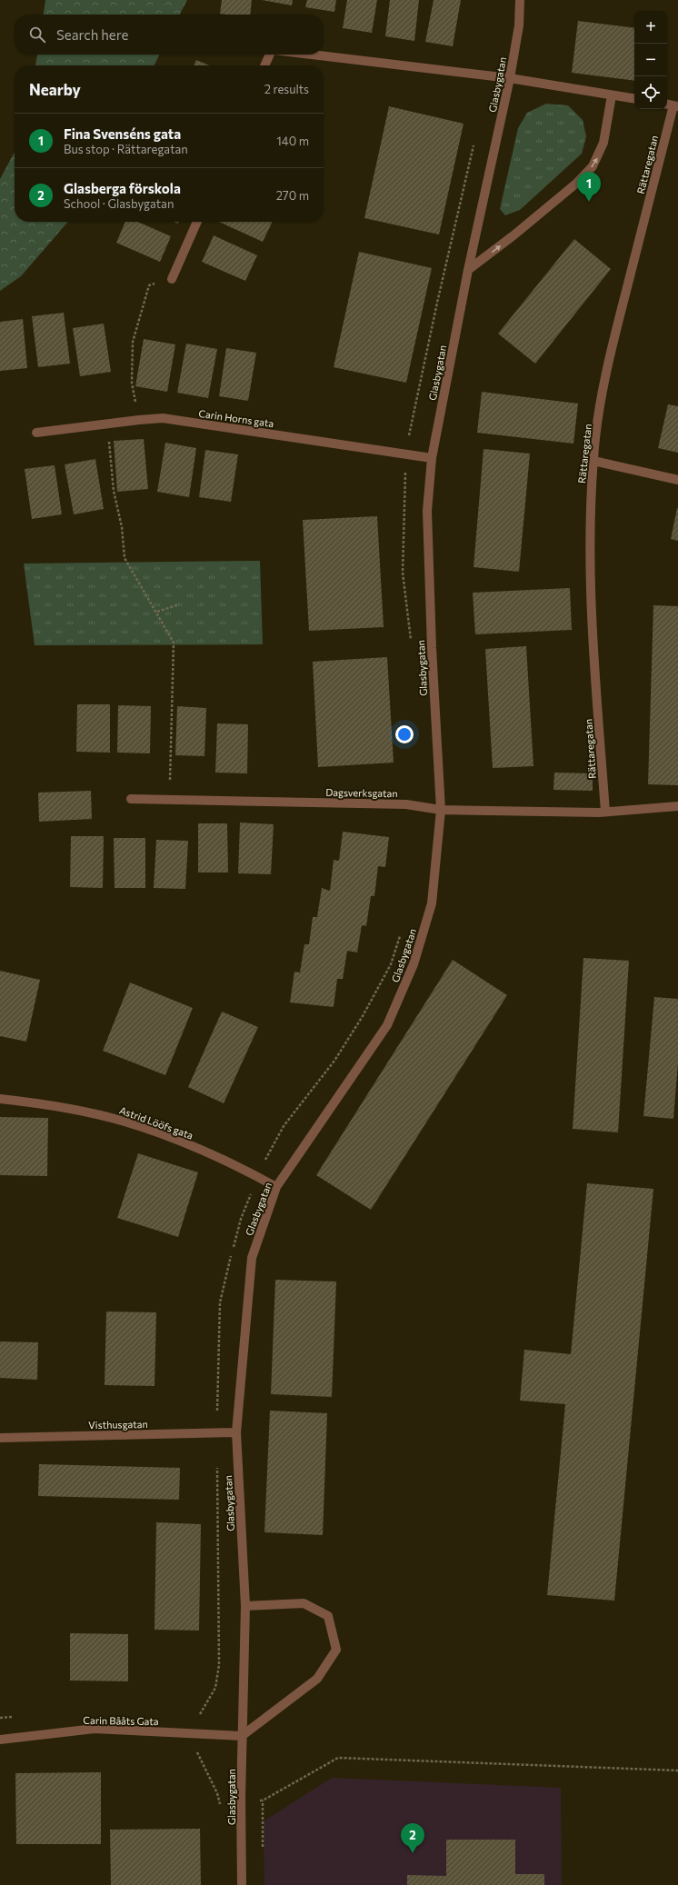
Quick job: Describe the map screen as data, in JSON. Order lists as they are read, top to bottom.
{
  "streets": {
    "street": [
      "Glasbygatan",
      "Rättaregatan",
      "Carin Horns gata",
      "Dagsverksgatan",
      "Astrid Lööfs gata",
      "Visthusgatan",
      "Carin Bååts Gata"
    ]
  },
  "crossings": [
    ["Glasbygatan", "Carin Horns gata"],
    ["Glasbygatan", "Dagsverksgatan"],
    ["Glasbygatan", "Astrid Lööfs gata"],
    ["Glasbygatan", "Visthusgatan"],
    ["Glasbygatan", "Carin Bååts Gata"],
    ["Rättaregatan", "Dagsverksgatan"]
  ],
  "page": {
    "map_buttons": ["+", "−"],
    "search": "Search here",
    "heading": ["Nearby", "2 results"],
    "list": [
      {
        "mark": "1",
        "name": "Fina Svenséns gata",
        "note": "Bus stop · Rättaregatan",
        "value": "140 m"
      },
      {
        "mark": "2",
        "name": "Glasberga förskola",
        "note": "School · Glasbygatan",
        "value": "270 m"
      }
    ],
    "pins": ["1", "2"]
  }
}
